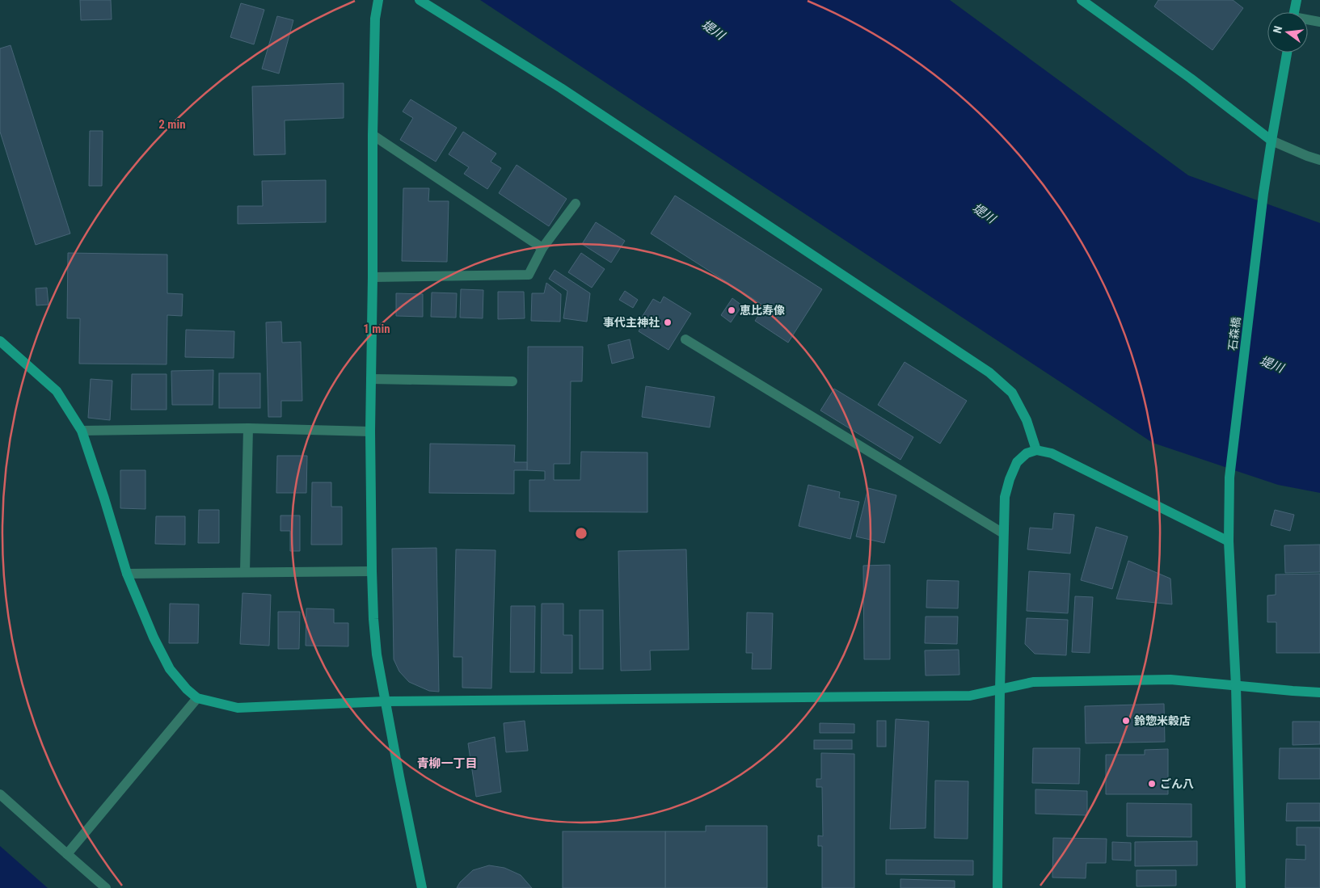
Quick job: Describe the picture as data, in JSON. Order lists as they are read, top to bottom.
{
  "streets": {
    "street": ["石森橋"]
  },
  "districts": ["青柳一丁目"],
  "water": ["堤川"],
  "places": [
    "恵比寿像",
    "事代主神社",
    "鈴惣米穀店",
    "ごん八"
  ],
  "north": "left",
  "rings": ["2 min", "1 min"]
}
